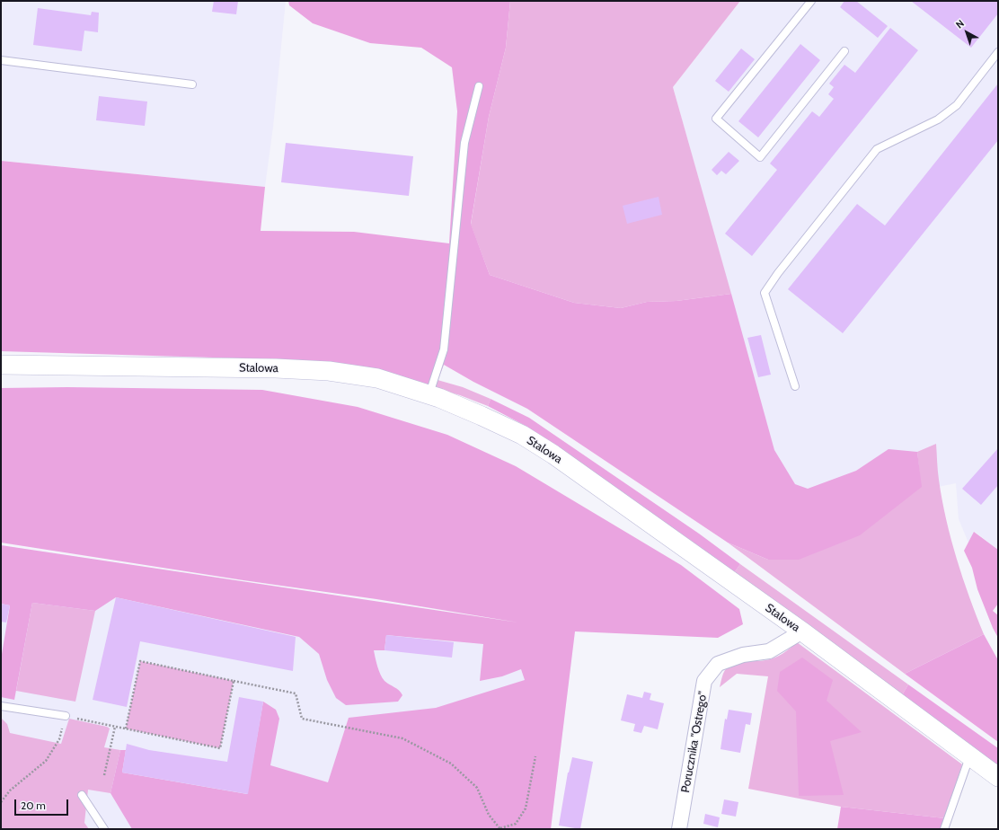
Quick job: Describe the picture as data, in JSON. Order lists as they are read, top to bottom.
{
  "streets": {
    "street": ["Stalowa", "Porucznika \"Ostrego\""]
  },
  "crossings": [
    ["Stalowa", "Porucznika \"Ostrego\""]
  ],
  "scale_bar": "20 m",
  "north": "top left"
}
